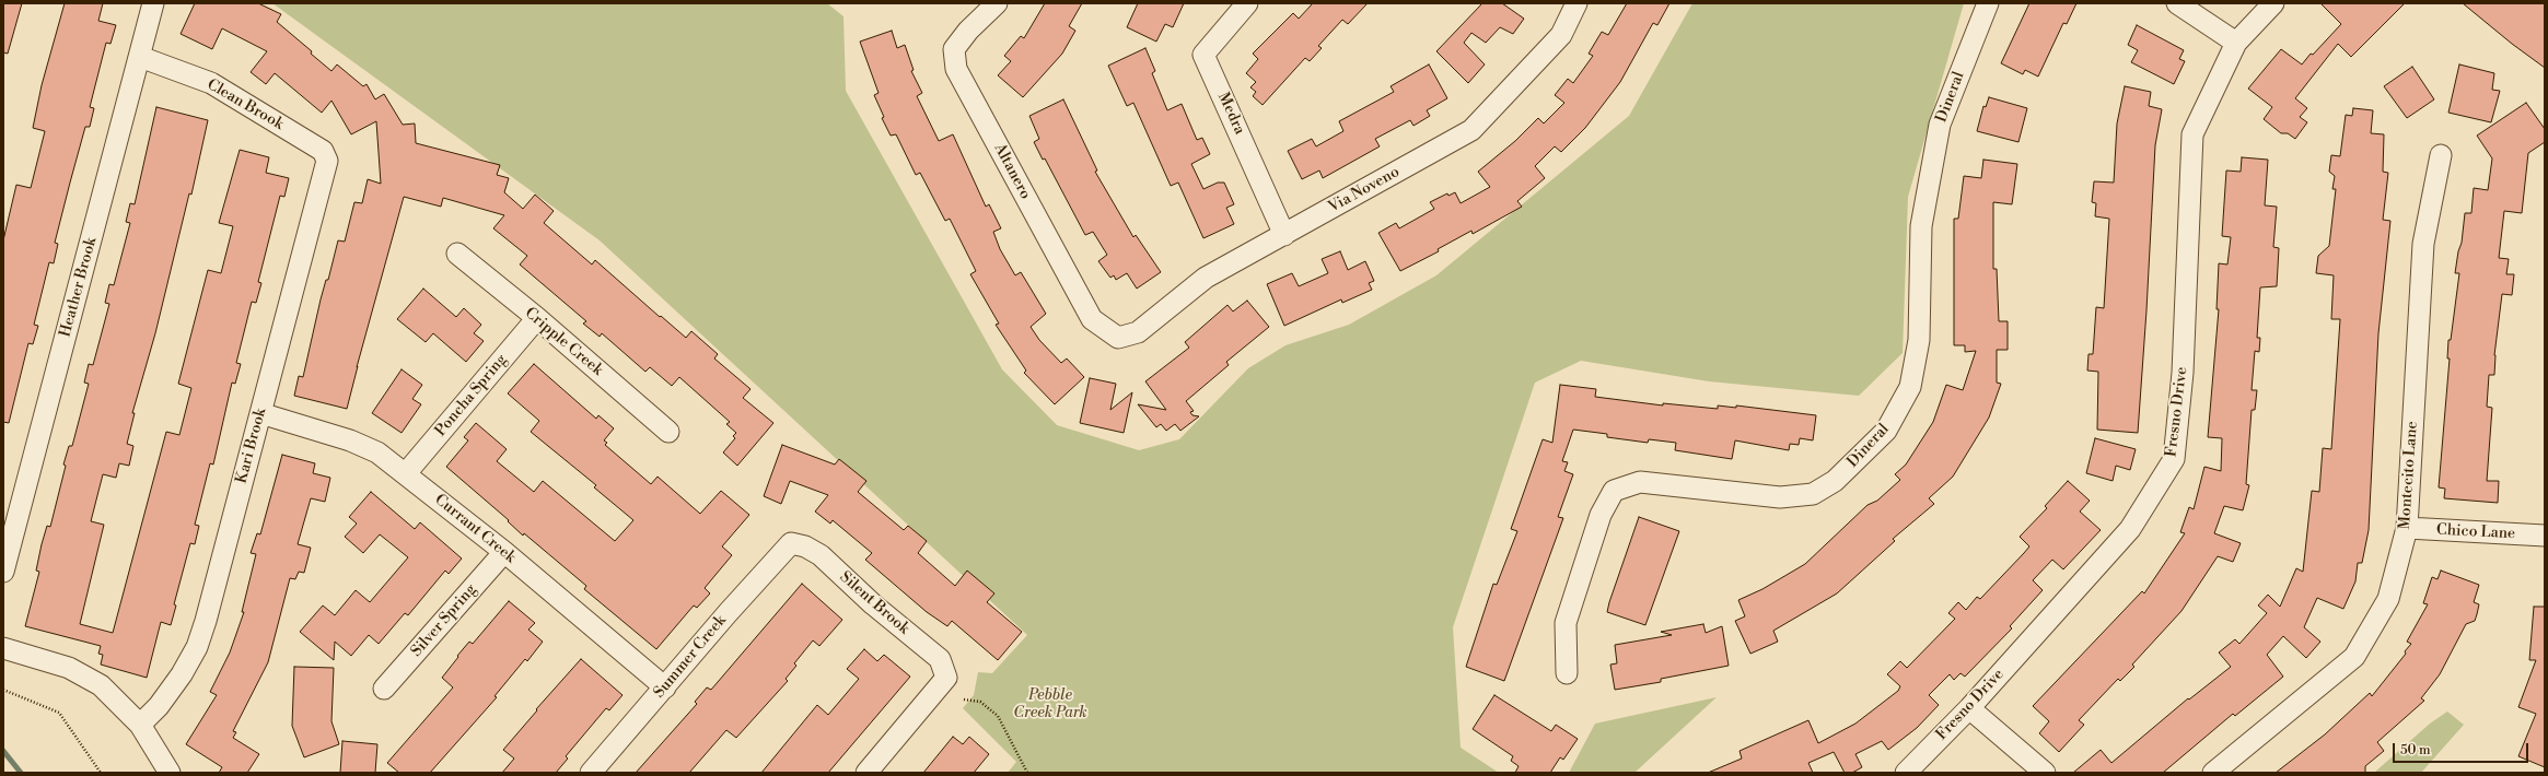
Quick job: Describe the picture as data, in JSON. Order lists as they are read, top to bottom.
{
  "streets": {
    "street": [
      "Dineral",
      "Clean Brook",
      "Medra",
      "Altanero",
      "Via Noveno",
      "Heather Brook",
      "Cripple Creek",
      "Poncha Spring",
      "Fresno Drive",
      "Kari Brook",
      "Montecito Lane",
      "Currant Creek",
      "Chico Lane",
      "Silent Brook",
      "Silver Spring",
      "Summer Creek"
    ]
  },
  "crossings": [
    ["Clean Brook", "Heather Brook"],
    ["Clean Brook", "Kari Brook"],
    ["Medra", "Via Noveno"],
    ["Altanero", "Via Noveno"],
    ["Cripple Creek", "Poncha Spring"],
    ["Poncha Spring", "Currant Creek"],
    ["Kari Brook", "Currant Creek"],
    ["Montecito Lane", "Chico Lane"],
    ["Currant Creek", "Silver Spring"],
    ["Currant Creek", "Summer Creek"],
    ["Silent Brook", "Summer Creek"]
  ],
  "parks": ["Pebble Creek Park"],
  "scale_bar": "50 m"
}
